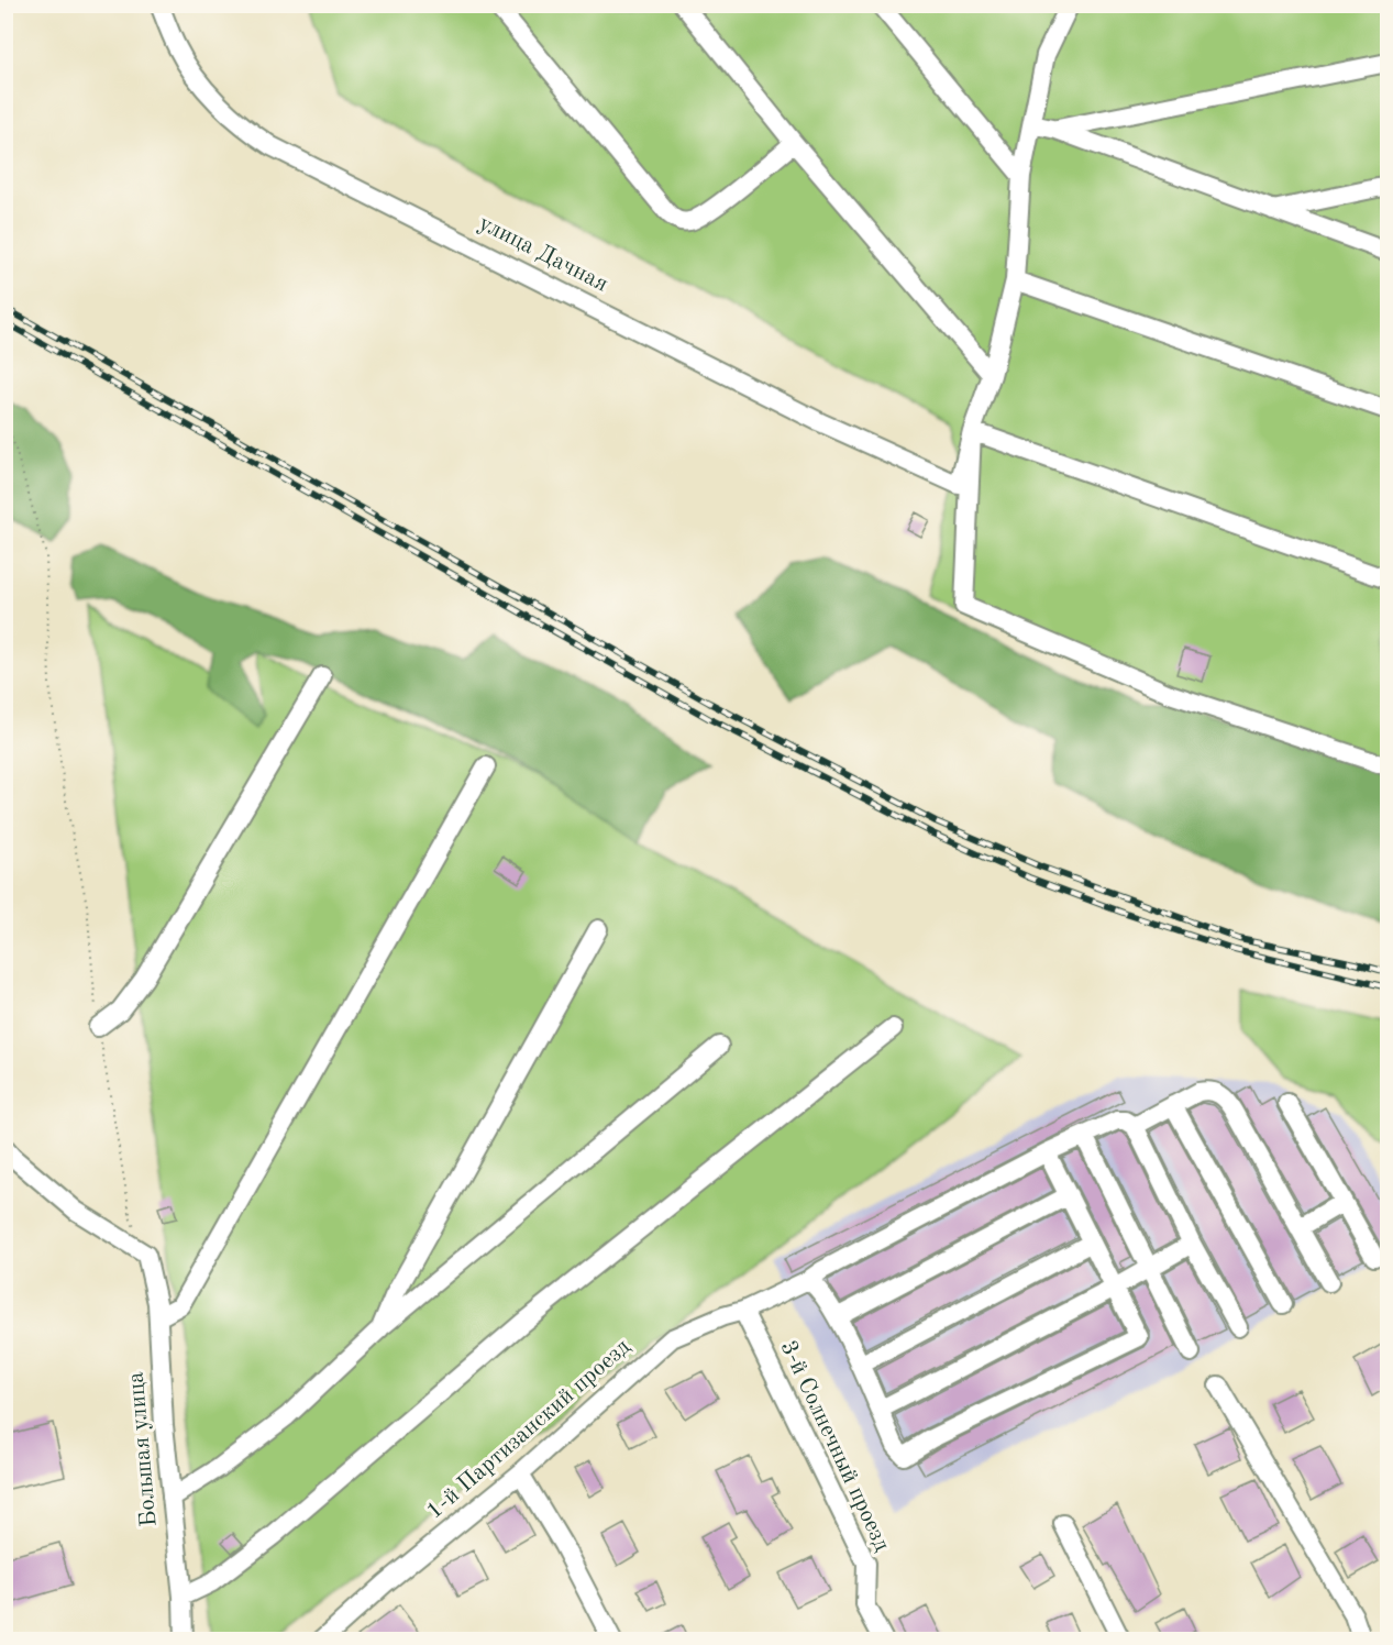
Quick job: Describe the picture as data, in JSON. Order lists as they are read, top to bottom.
{
  "streets": {
    "street": [
      "улица Дачная",
      "1-й Партизанский проезд",
      "3-й Солнечный проезд",
      "Большая улица"
    ]
  },
  "crossings": [
    ["1-й Партизанский проезд", "3-й Солнечный проезд"]
  ]
}
